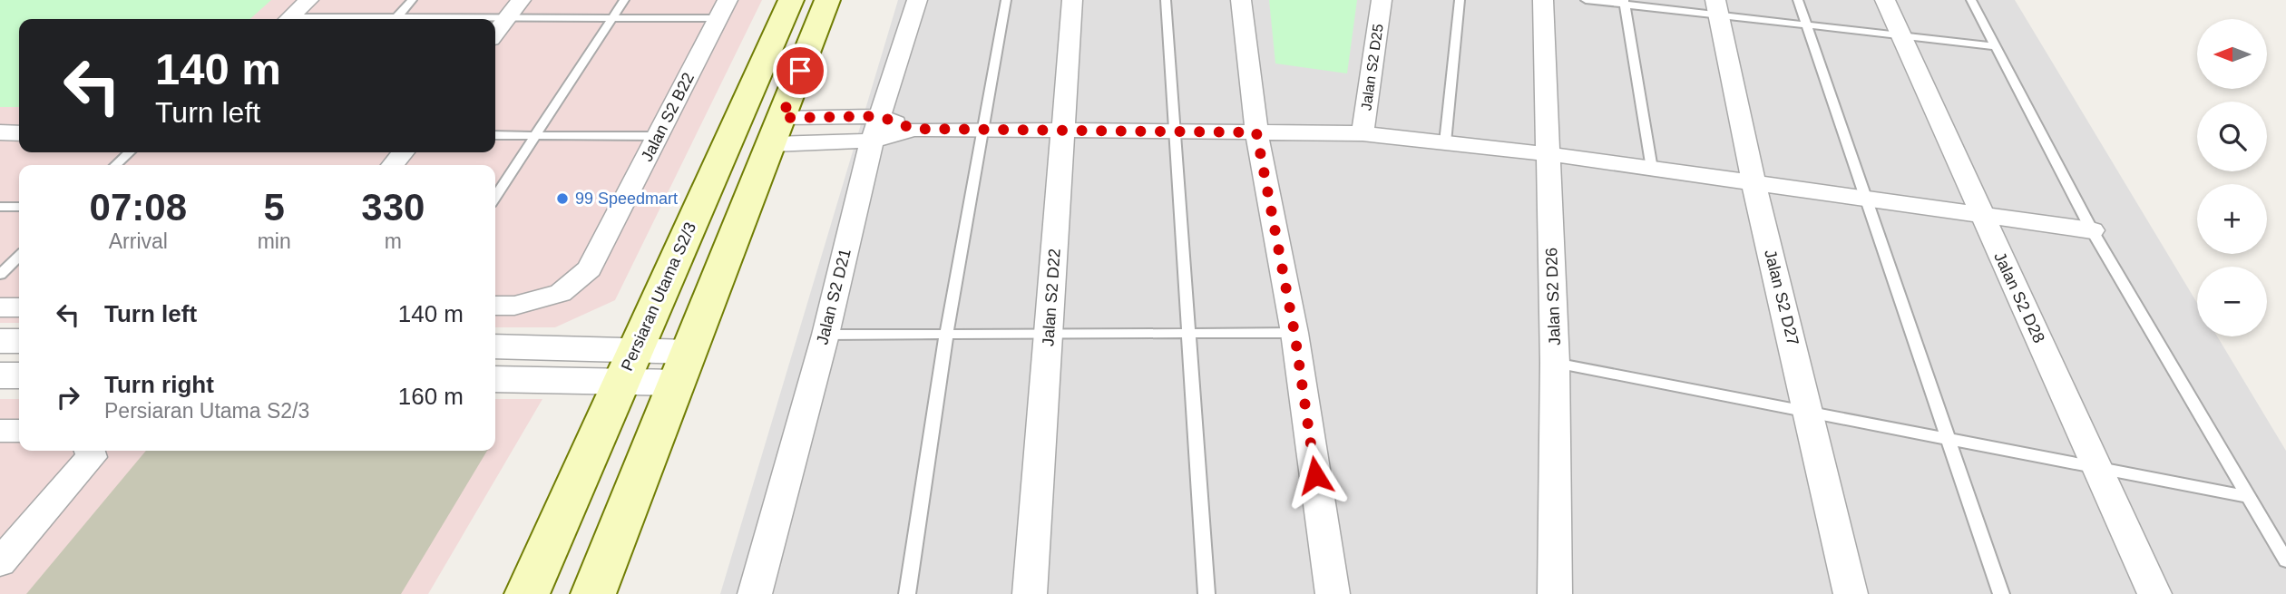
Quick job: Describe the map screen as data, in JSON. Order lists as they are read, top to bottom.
{
  "streets": {
    "main road": ["Persiaran Utama S2/3"],
    "street": [
      "Jalan S2 D25",
      "Jalan S2 B22",
      "Jalan S2 D21",
      "Jalan S2 D26",
      "Jalan S2 D22",
      "Jalan S2 D27",
      "Jalan S2 D28"
    ]
  },
  "places": ["99 Speedmart"],
  "north": "left",
  "page": {
    "map_buttons": ["+", "−"],
    "turn": ["140 m", "Turn left"],
    "eta": [
      "07:08",
      "Arrival",
      "5",
      "min",
      "330",
      "m"
    ],
    "list": [
      {
        "name": "Turn left",
        "value": "140 m"
      },
      {
        "name": "Turn right",
        "note": "Persiaran Utama S2/3",
        "value": "160 m"
      }
    ]
  }
}
